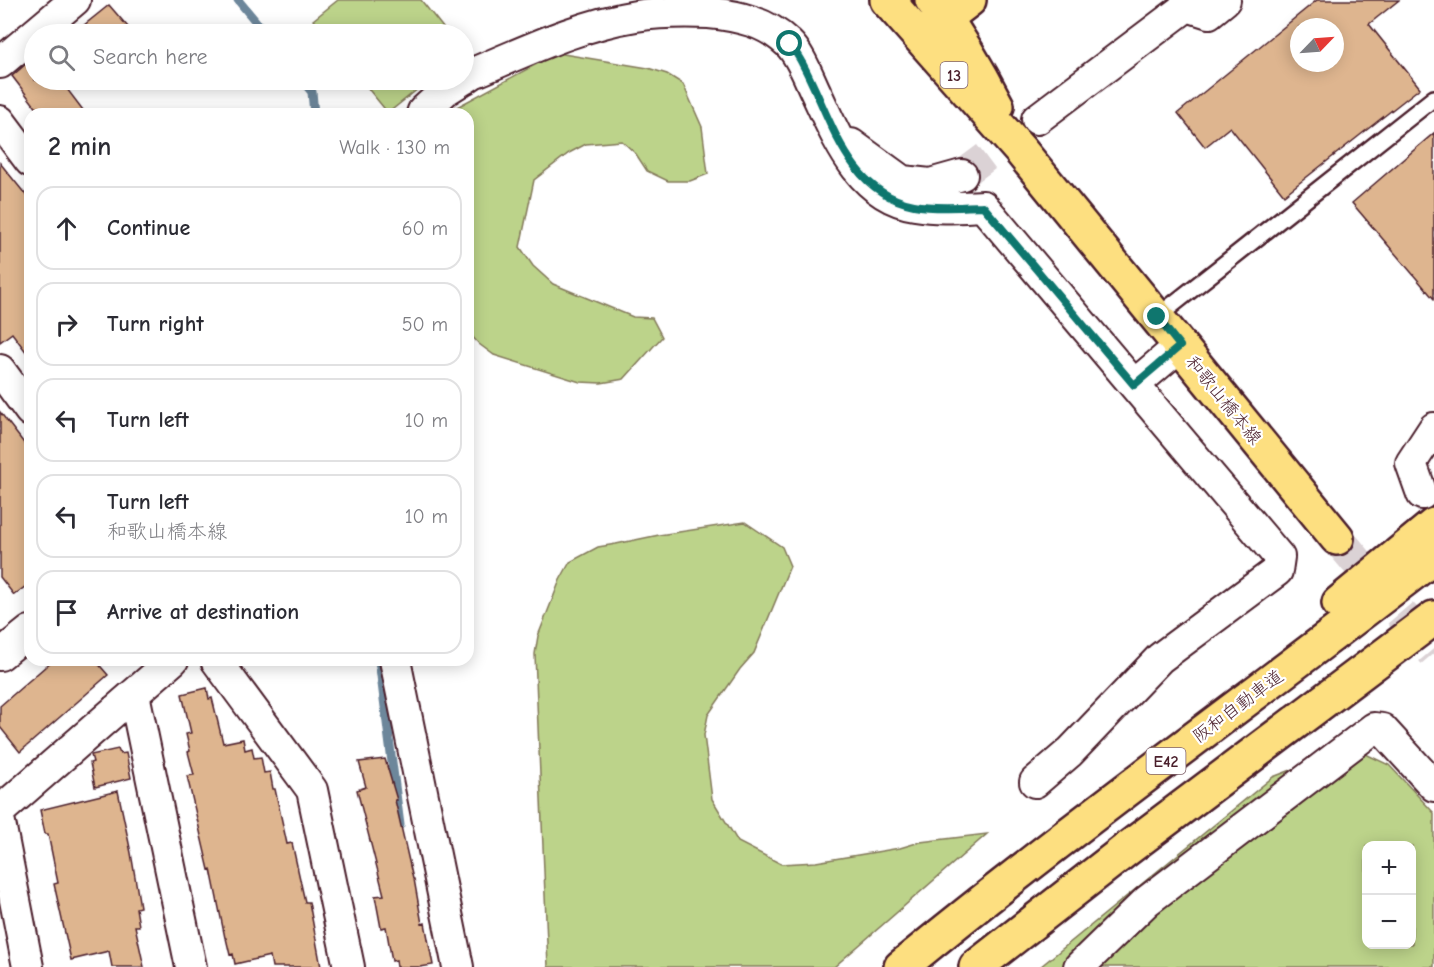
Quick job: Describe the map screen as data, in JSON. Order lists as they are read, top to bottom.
{
  "streets": {
    "main road": [
      "13",
      "和歌山橋本線",
      "阪和自動車道",
      "E42"
    ]
  },
  "north": "top right",
  "page": {
    "search": "Search here",
    "heading": ["2 min", "Walk · 130 m"],
    "list": [
      ["Continue", "60 m"],
      ["Turn right", "50 m"],
      ["Turn left", "10 m"],
      ["Turn left", "和歌山橋本線", "10 m"],
      "Arrive at destination"
    ],
    "map_buttons": ["+", "−"]
  }
}
